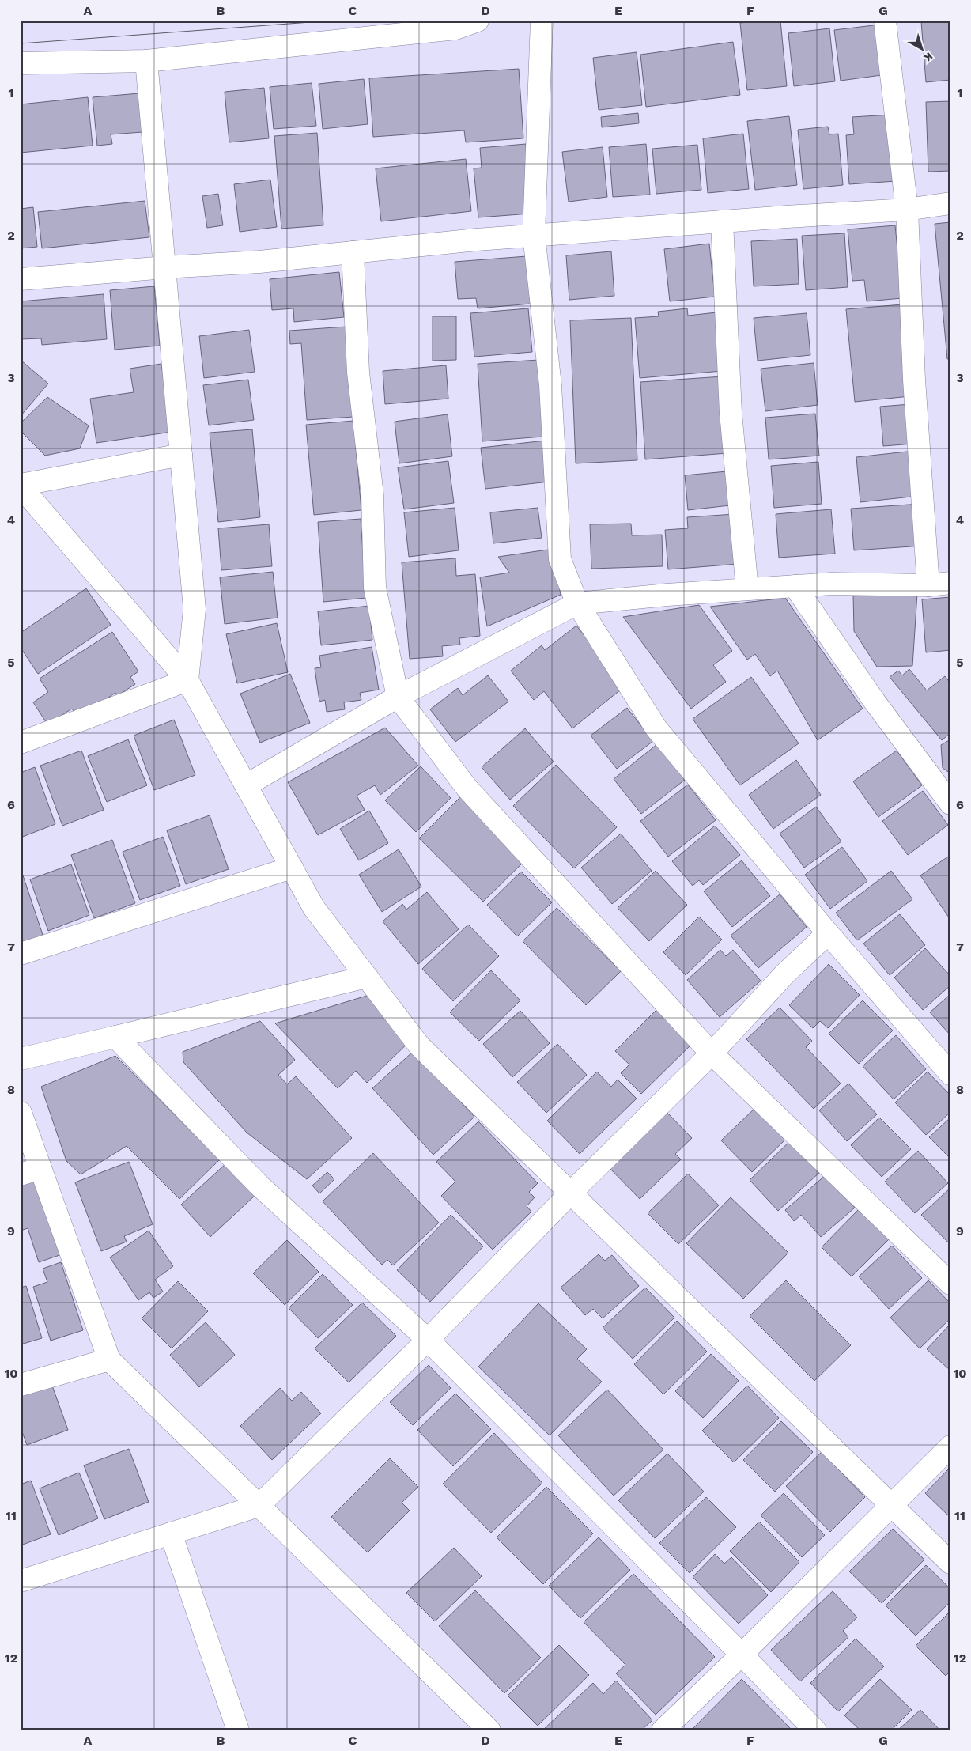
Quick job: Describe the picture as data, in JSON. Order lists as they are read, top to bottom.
{
  "north": "bottom right",
  "grid": {
    "columns": [
      "A",
      "B",
      "C",
      "D",
      "E",
      "F",
      "G"
    ],
    "rows": [
      "1",
      "2",
      "3",
      "4",
      "5",
      "6",
      "7",
      "8",
      "9",
      "10",
      "11",
      "12"
    ]
  }
}
